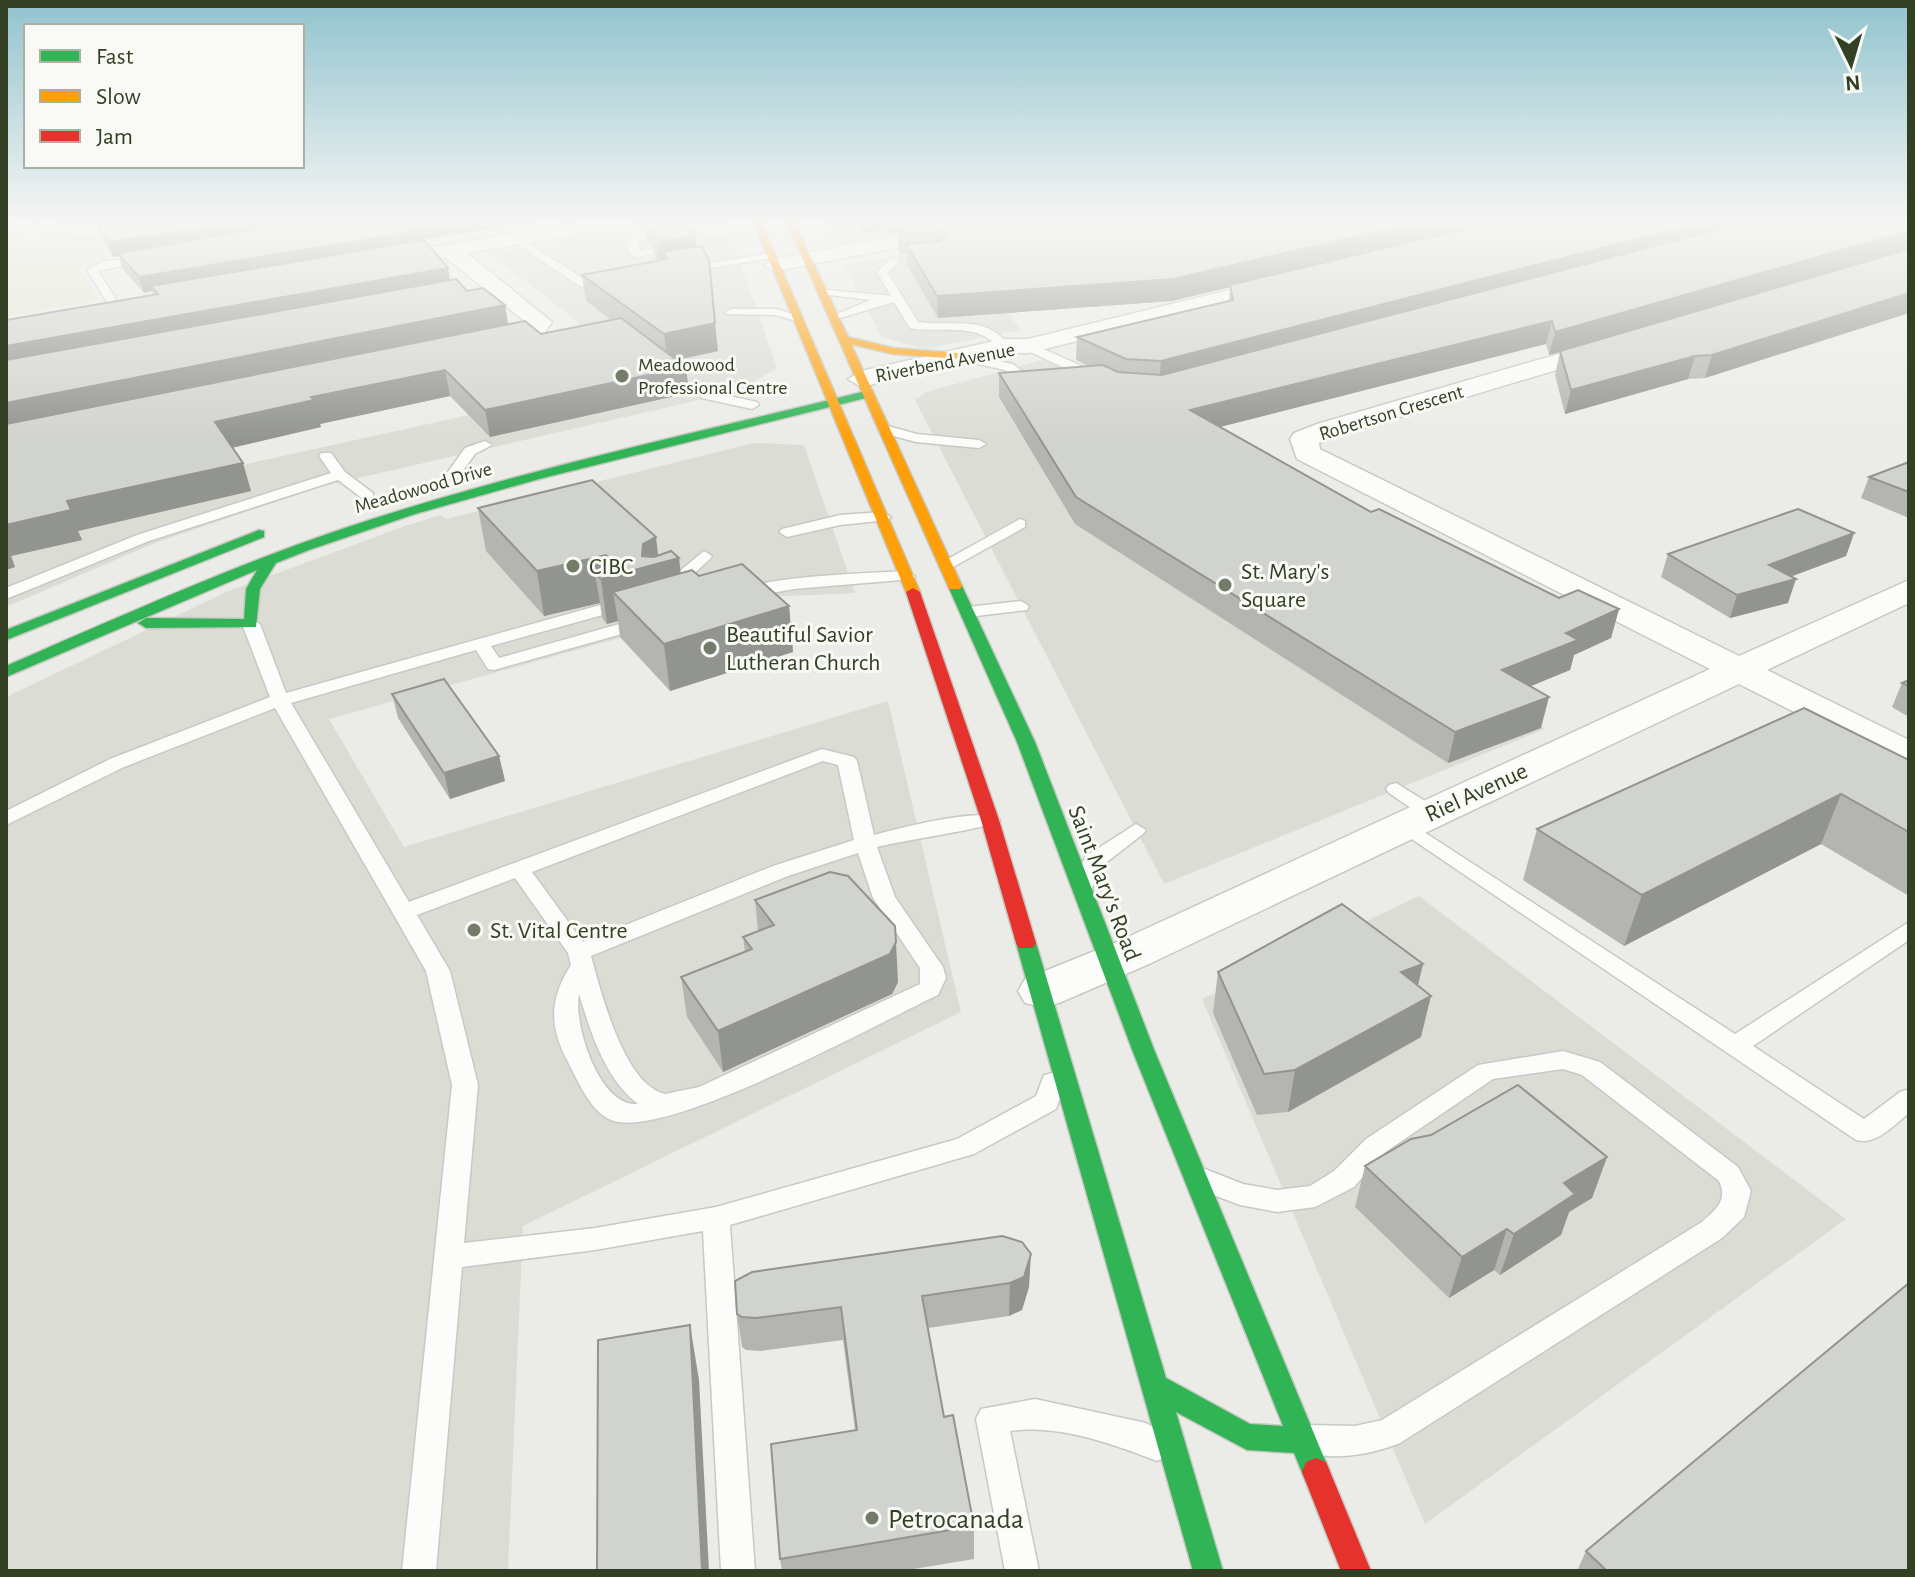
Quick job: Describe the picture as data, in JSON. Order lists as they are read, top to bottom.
{
  "streets": {
    "main road": ["Meadowood Drive", "Saint Mary's Road"],
    "street": ["Riverbend Avenue", "Robertson Crescent", "Riel Avenue"]
  },
  "crossings": [
    ["Riverbend Avenue", "Meadowood Drive"],
    ["Riverbend Avenue", "Saint Mary's Road"],
    ["Robertson Crescent", "Riel Avenue"],
    ["Meadowood Drive", "Saint Mary's Road"],
    ["Riel Avenue", "Saint Mary's Road"]
  ],
  "places": [
    "Meadowood Professional Centre",
    "CIBC",
    "St. Mary's Square",
    "Beautiful Savior Lutheran Church",
    "St. Vital Centre",
    "Petrocanada"
  ],
  "legend": ["Fast", "Slow", "Jam"],
  "north": "bottom"
}
